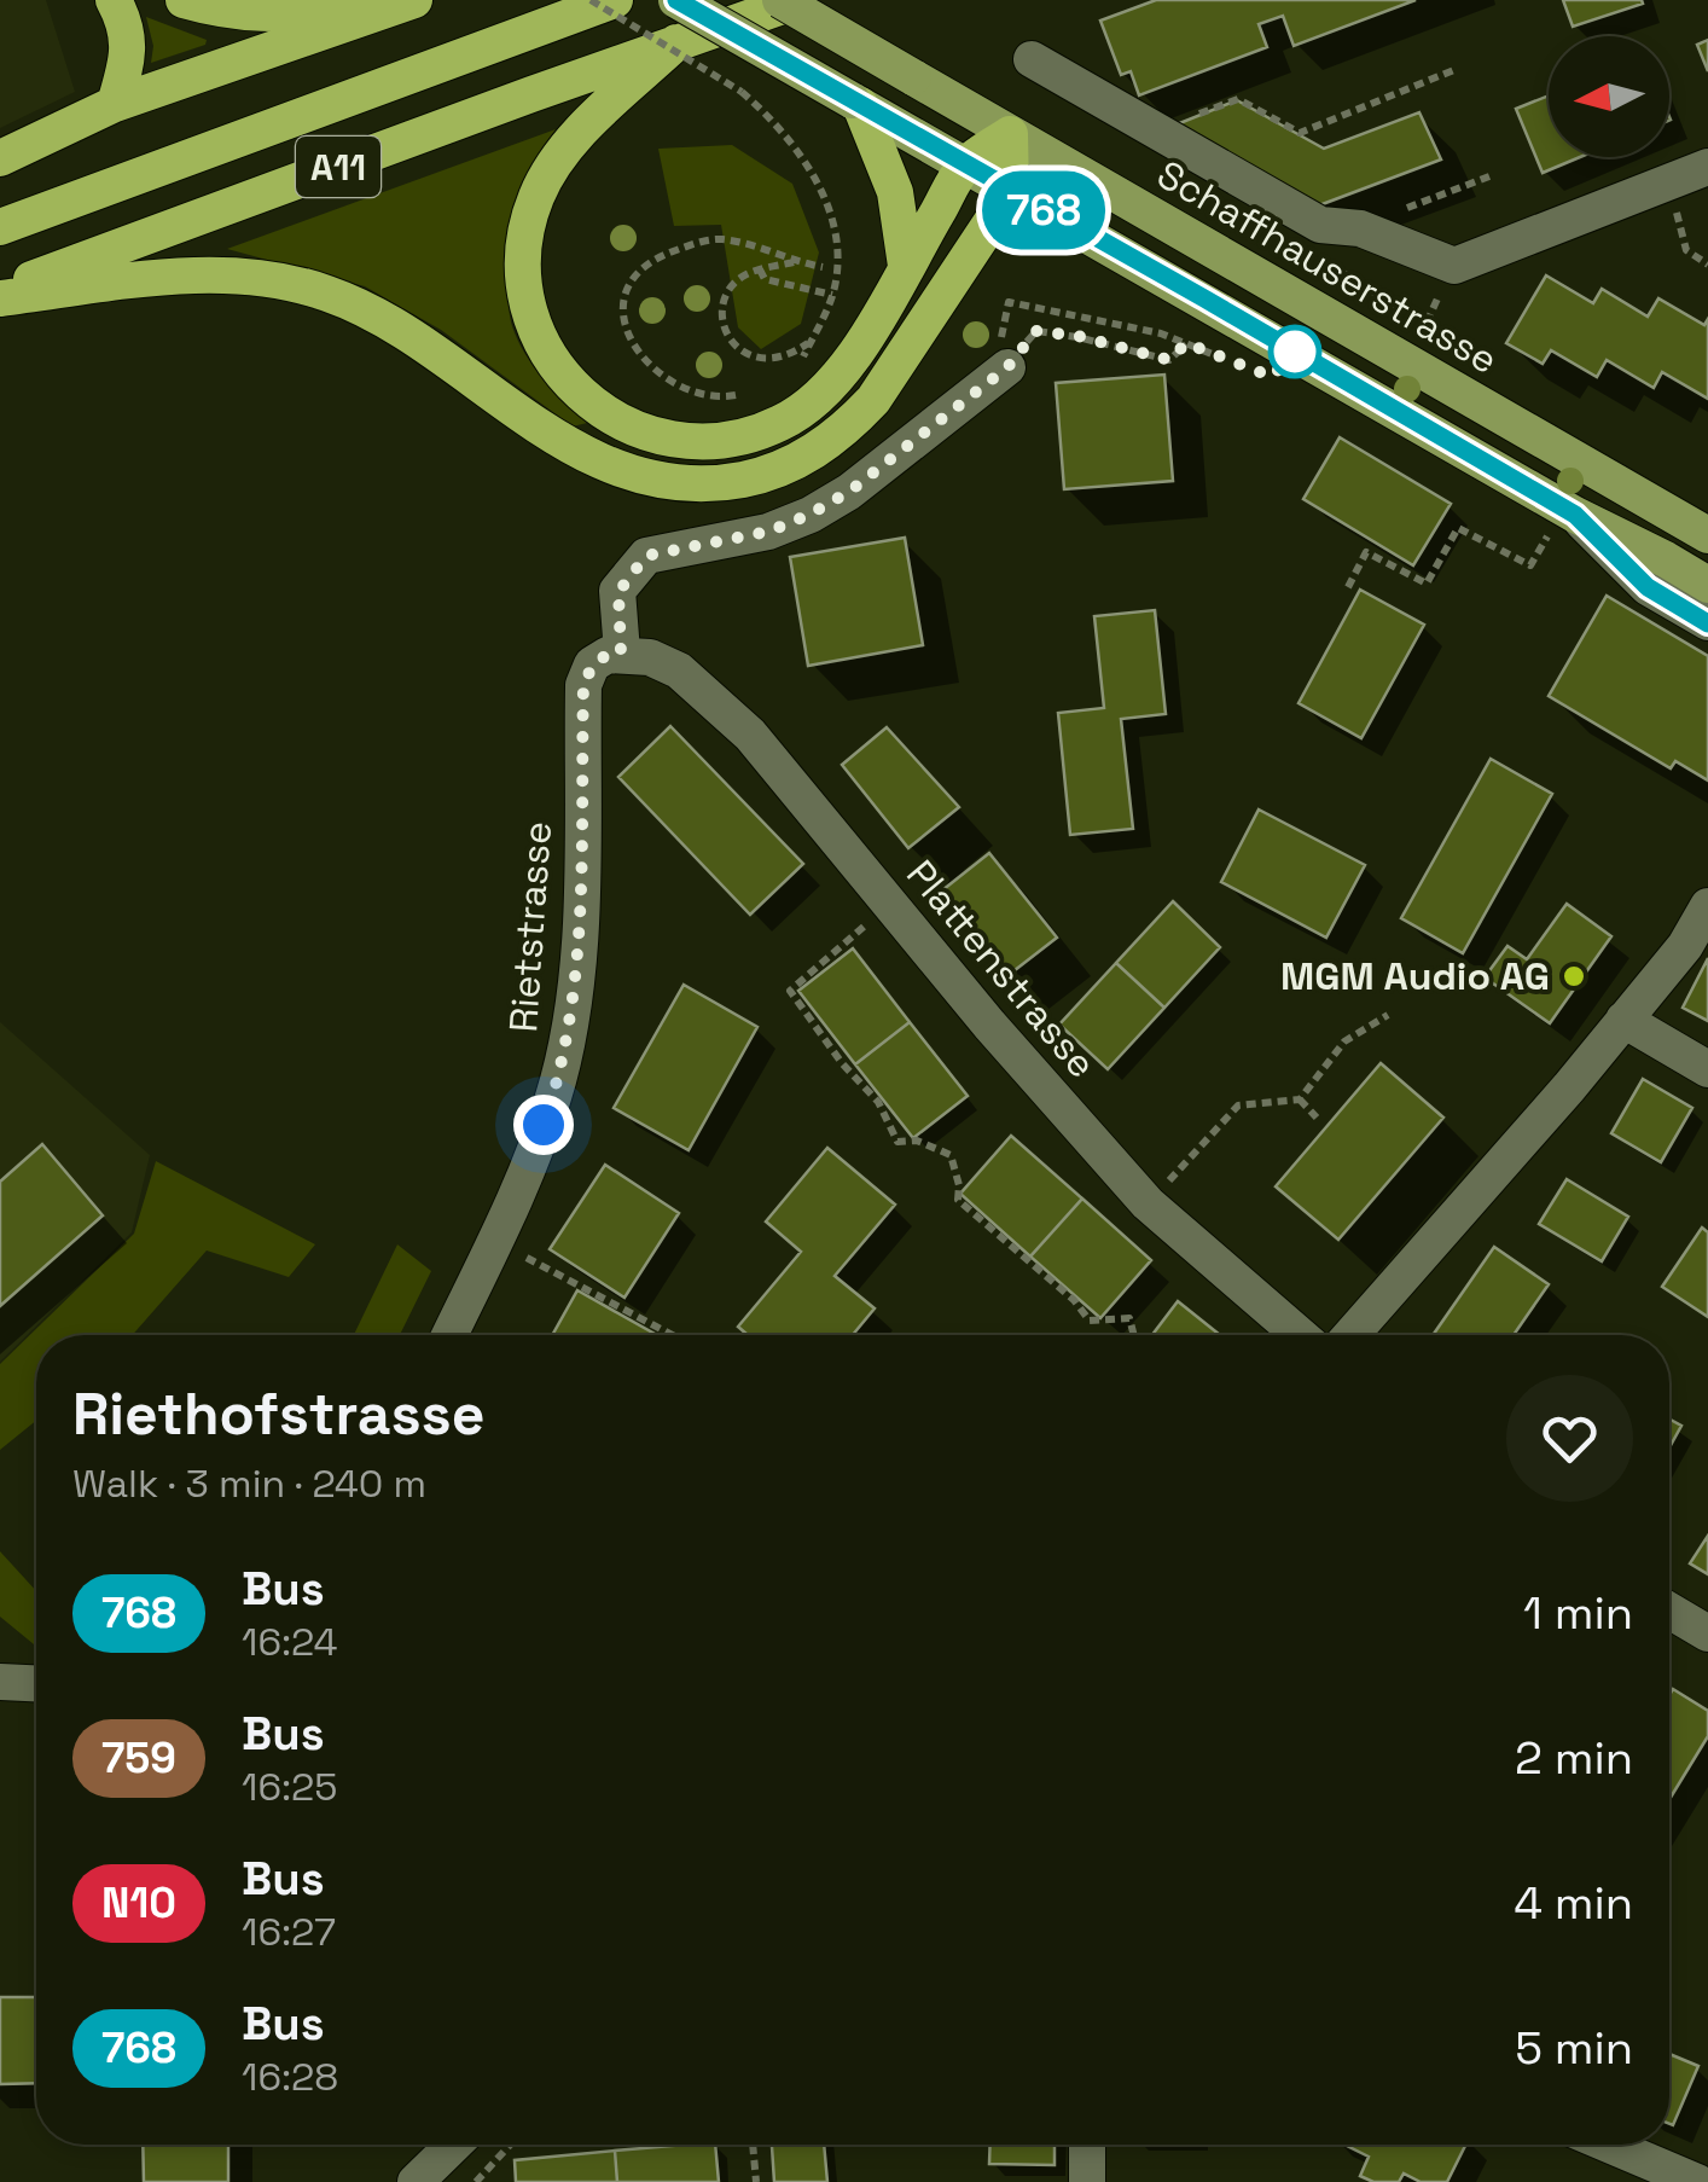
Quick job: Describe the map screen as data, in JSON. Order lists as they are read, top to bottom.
{
  "streets": {
    "highway": ["A11"],
    "main road": ["Schaffhauserstrasse"],
    "street": ["Rietstrasse", "Plattenstrasse"]
  },
  "crossings": [
    ["Rietstrasse", "Plattenstrasse"]
  ],
  "places": ["MGM Audio AG"],
  "lines": ["bus line 768"],
  "north": "left",
  "page": {
    "on_map": "768",
    "heading": ["Riethofstrasse", "Walk · 3 min · 240 m"],
    "list": [
      {
        "mark": "768",
        "name": "Bus",
        "note": "16:24",
        "value": "1 min"
      },
      {
        "mark": "759",
        "name": "Bus",
        "note": "16:25",
        "value": "2 min"
      },
      {
        "mark": "N10",
        "name": "Bus",
        "note": "16:27",
        "value": "4 min"
      },
      {
        "mark": "768",
        "name": "Bus",
        "note": "16:28",
        "value": "5 min"
      }
    ]
  }
}
